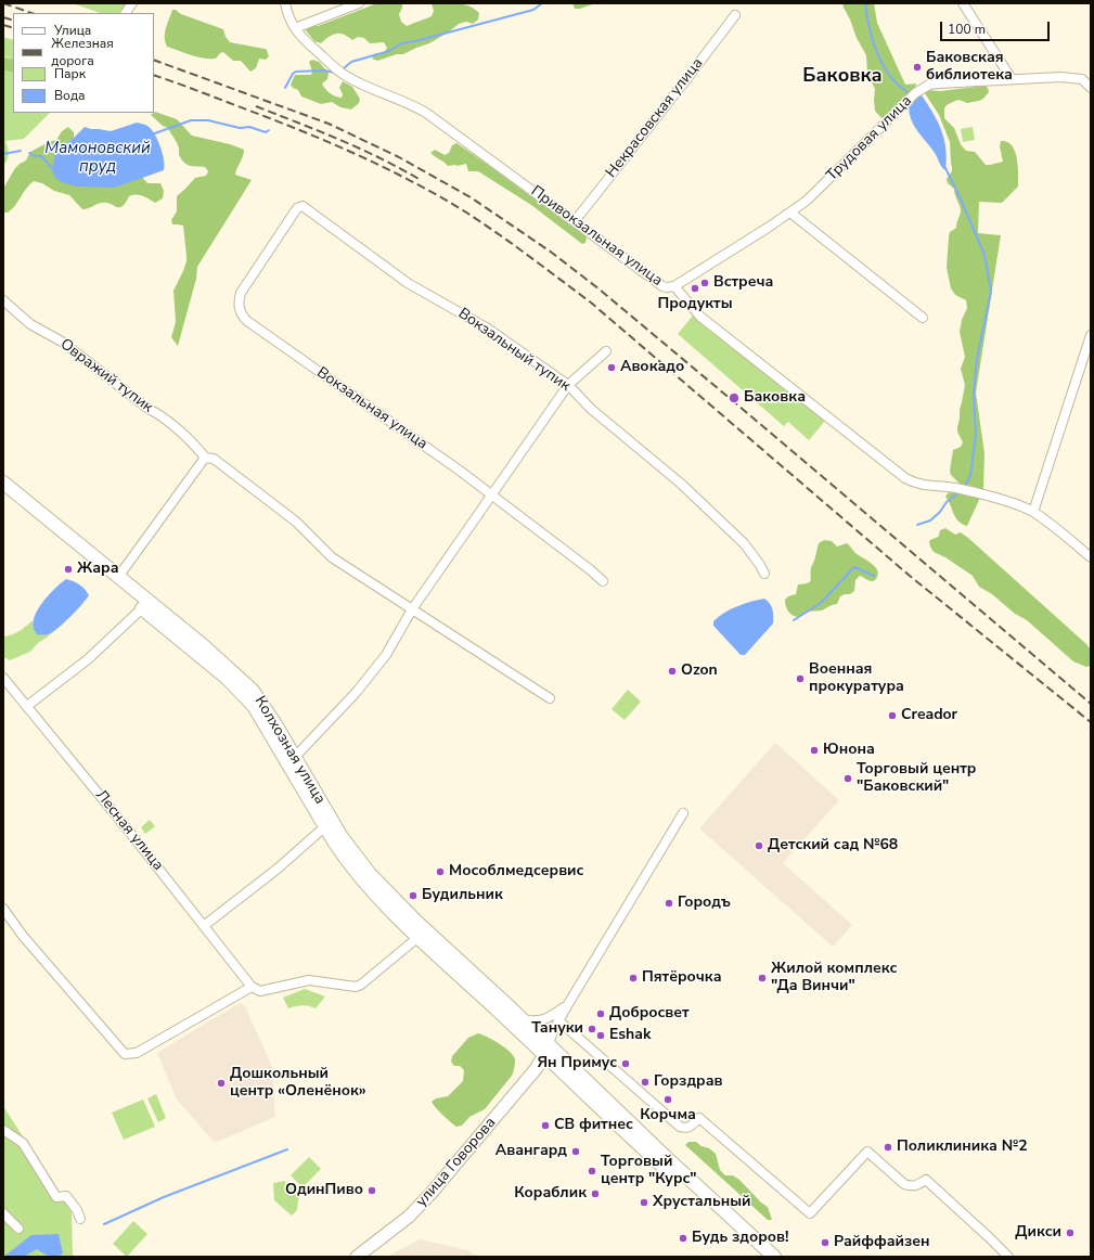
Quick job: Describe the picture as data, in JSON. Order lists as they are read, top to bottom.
{
  "streets": {
    "main road": ["Колхозная улица", "улица Говорова"],
    "street": [
      "Некрасовская улица",
      "Трудовая улица",
      "Привокзальная улица",
      "Вокзальный тупик",
      "Овражий тупик",
      "Вокзальная улица",
      "Лесная улица"
    ]
  },
  "crossings": [
    ["Некрасовская улица", "Привокзальная улица"],
    ["Трудовая улица", "Привокзальная улица"],
    ["Вокзальный тупик", "Вокзальная улица"],
    ["Колхозная улица", "улица Говорова"]
  ],
  "districts": ["Баковка"],
  "water": ["Мамоновский пруд"],
  "places": [
    "Баковская библиотека",
    "Встреча",
    "Продукты",
    "Авокадо",
    "Баковка",
    "Жара",
    "Ozon",
    "Военная прокуратура",
    "Creador",
    "Юнона",
    "Торговый центр \"Баковский\"",
    "Детский сад №68",
    "Мособлмедсервис",
    "Будильник",
    "Городъ",
    "Пятёрочка",
    "Жилой комплекс \"Да Винчи\"",
    "Добросвет",
    "Тануки",
    "Eshak",
    "Ян Примус",
    "Горздрав",
    "Дошкольный центр «Оленёнок»",
    "Корчма",
    "СВ фитнес",
    "Поликлиника №2",
    "Авангард",
    "Торговый центр \"Курс\"",
    "ОдинПиво",
    "Кораблик",
    "Хрустальный",
    "Дикси",
    "Будь здоров!",
    "Райффайзен"
  ],
  "legend": [
    "Улица",
    "Железная дорога",
    "Парк",
    "Вода"
  ],
  "scale_bar": "100 m"
}
